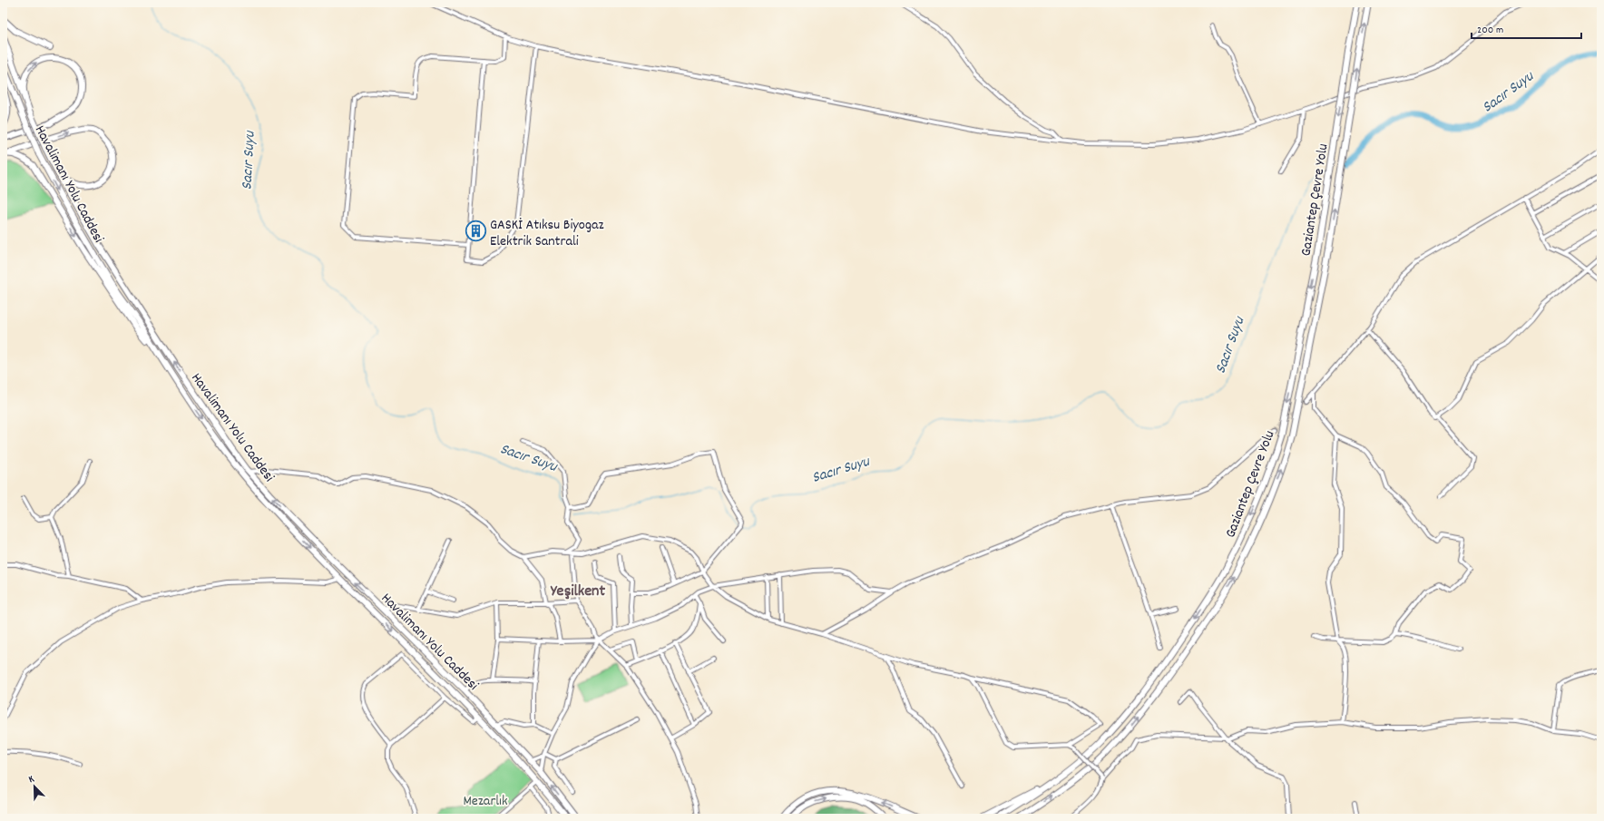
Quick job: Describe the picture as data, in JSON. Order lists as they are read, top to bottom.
{
  "streets": {
    "highway": ["Havalimanı Yolu Caddesi", "Gaziantep Çevre Yolu"]
  },
  "districts": ["Yeşilkent"],
  "water": ["Sacır Suyu"],
  "parks": ["Mezarlık"],
  "places": {
    "building": ["GASKİ Atıksu Biyogaz Elektrik Santrali"]
  },
  "scale_bar": "200 m",
  "north": "top left"
}
